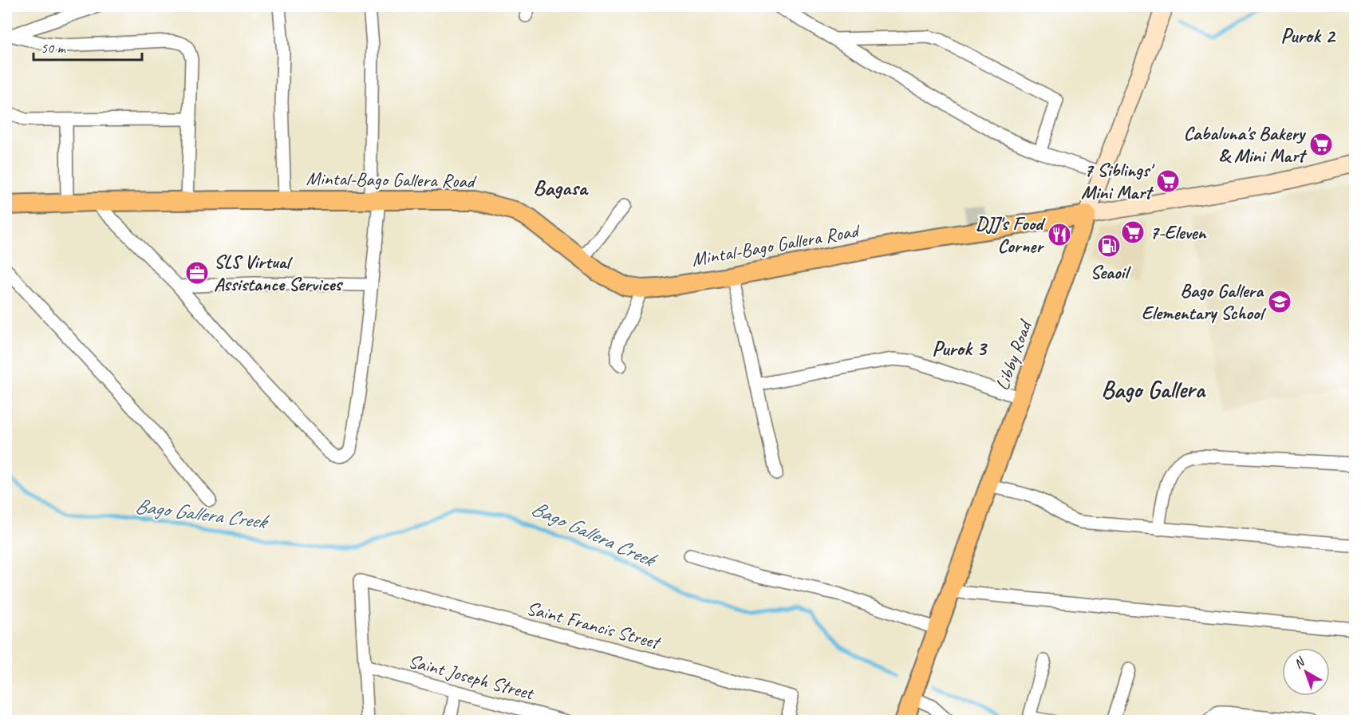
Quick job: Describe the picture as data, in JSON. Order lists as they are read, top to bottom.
{
  "streets": {
    "main road": ["Mintal-Bago Gallera Road", "Libby Road"],
    "street": ["Saint Francis Street", "Saint Joseph Street"]
  },
  "crossings": [
    ["Mintal-Bago Gallera Road", "Libby Road"],
    ["Saint Francis Street", "Saint Joseph Street"]
  ],
  "districts": [
    "Purok 2",
    "Bagasa",
    "Purok 3",
    "Bago Gallera"
  ],
  "water": ["Bago Gallera Creek"],
  "places": {
    "supermarket": ["Cabaluna's Bakery & Mini Mart", "7 Siblings' Mini Mart", "7-Eleven"],
    "restaurant": ["DJJ's Food Corner"],
    "fuel station": ["Seaoil"],
    "office": ["SLS Virtual Assistance Services"],
    "school or university": ["Bago Gallera Elementary School"]
  },
  "scale_bar": "50 m",
  "north": "top left"
}
